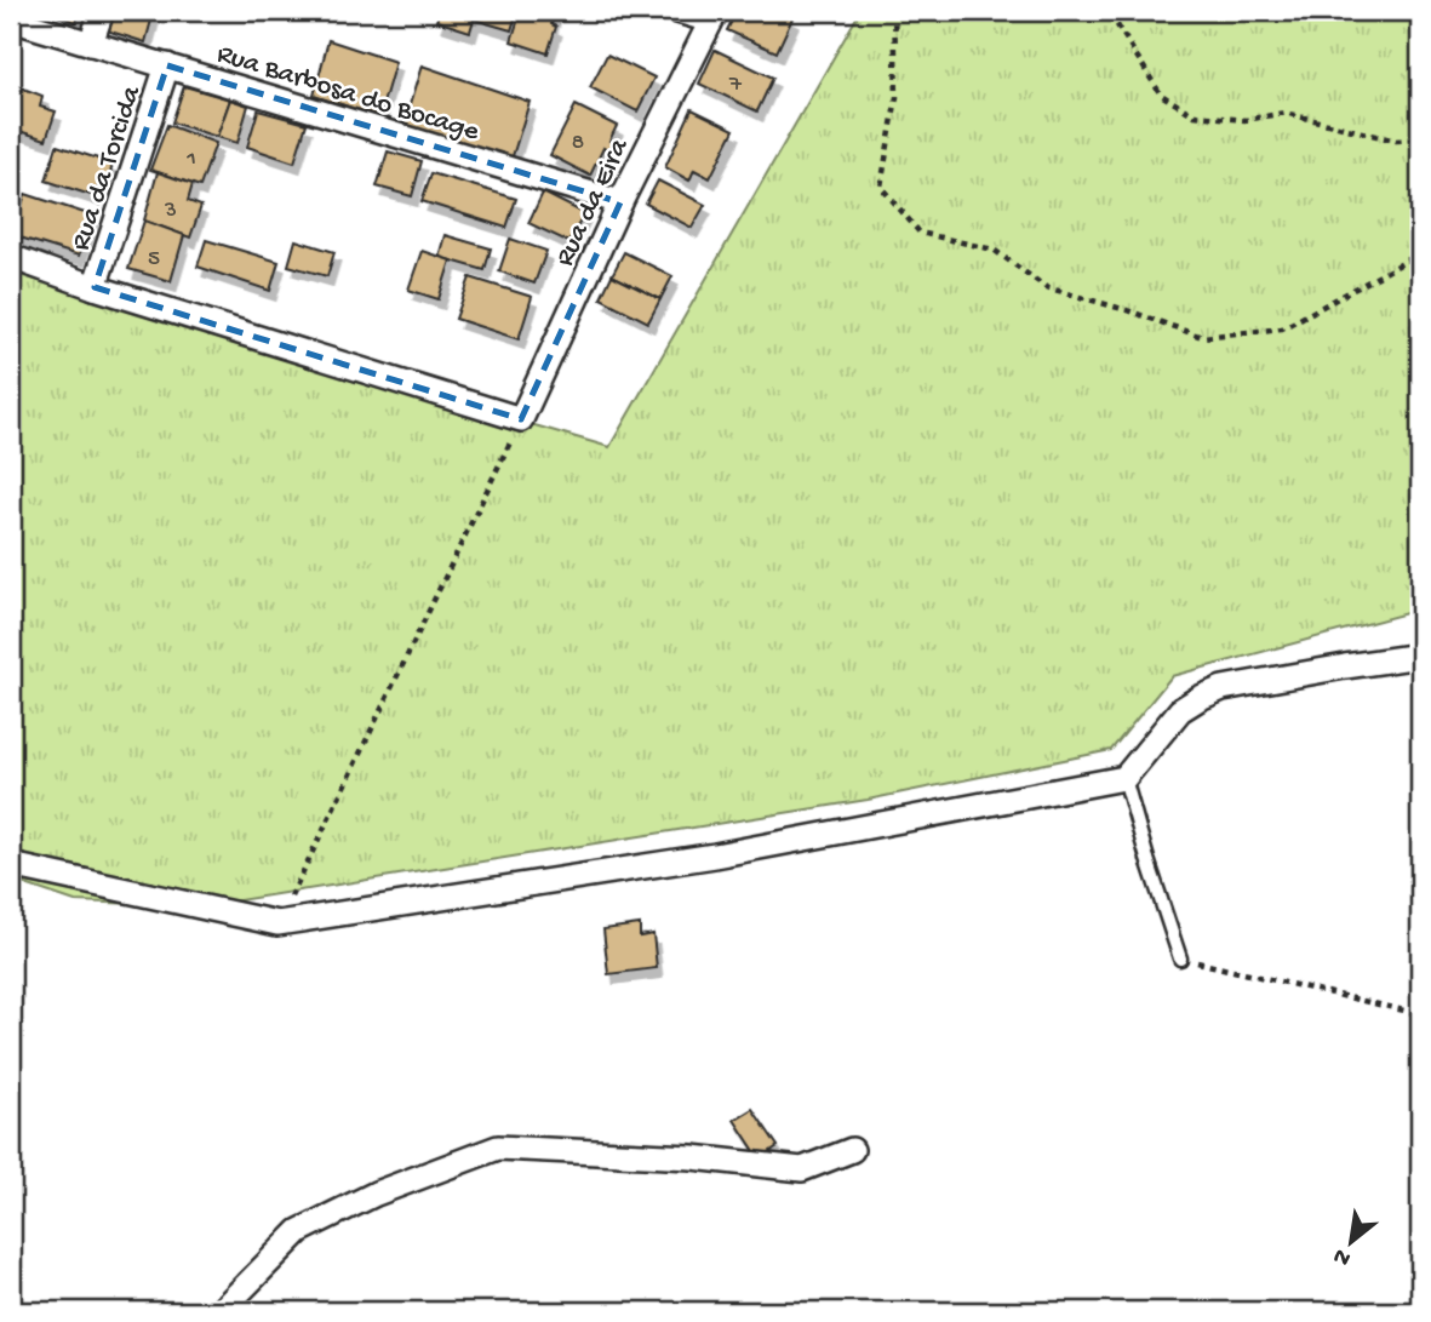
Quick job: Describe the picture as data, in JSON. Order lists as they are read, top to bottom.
{
  "streets": {
    "street": ["Rua Barbosa do Bocage", "Rua da Torcida", "Rua da Eira"]
  },
  "crossings": [
    ["Rua Barbosa do Bocage", "Rua da Torcida"],
    ["Rua Barbosa do Bocage", "Rua da Eira"]
  ],
  "house_numbers": [
    "7",
    "8",
    "1",
    "3",
    "5"
  ],
  "north": "bottom left"
}
